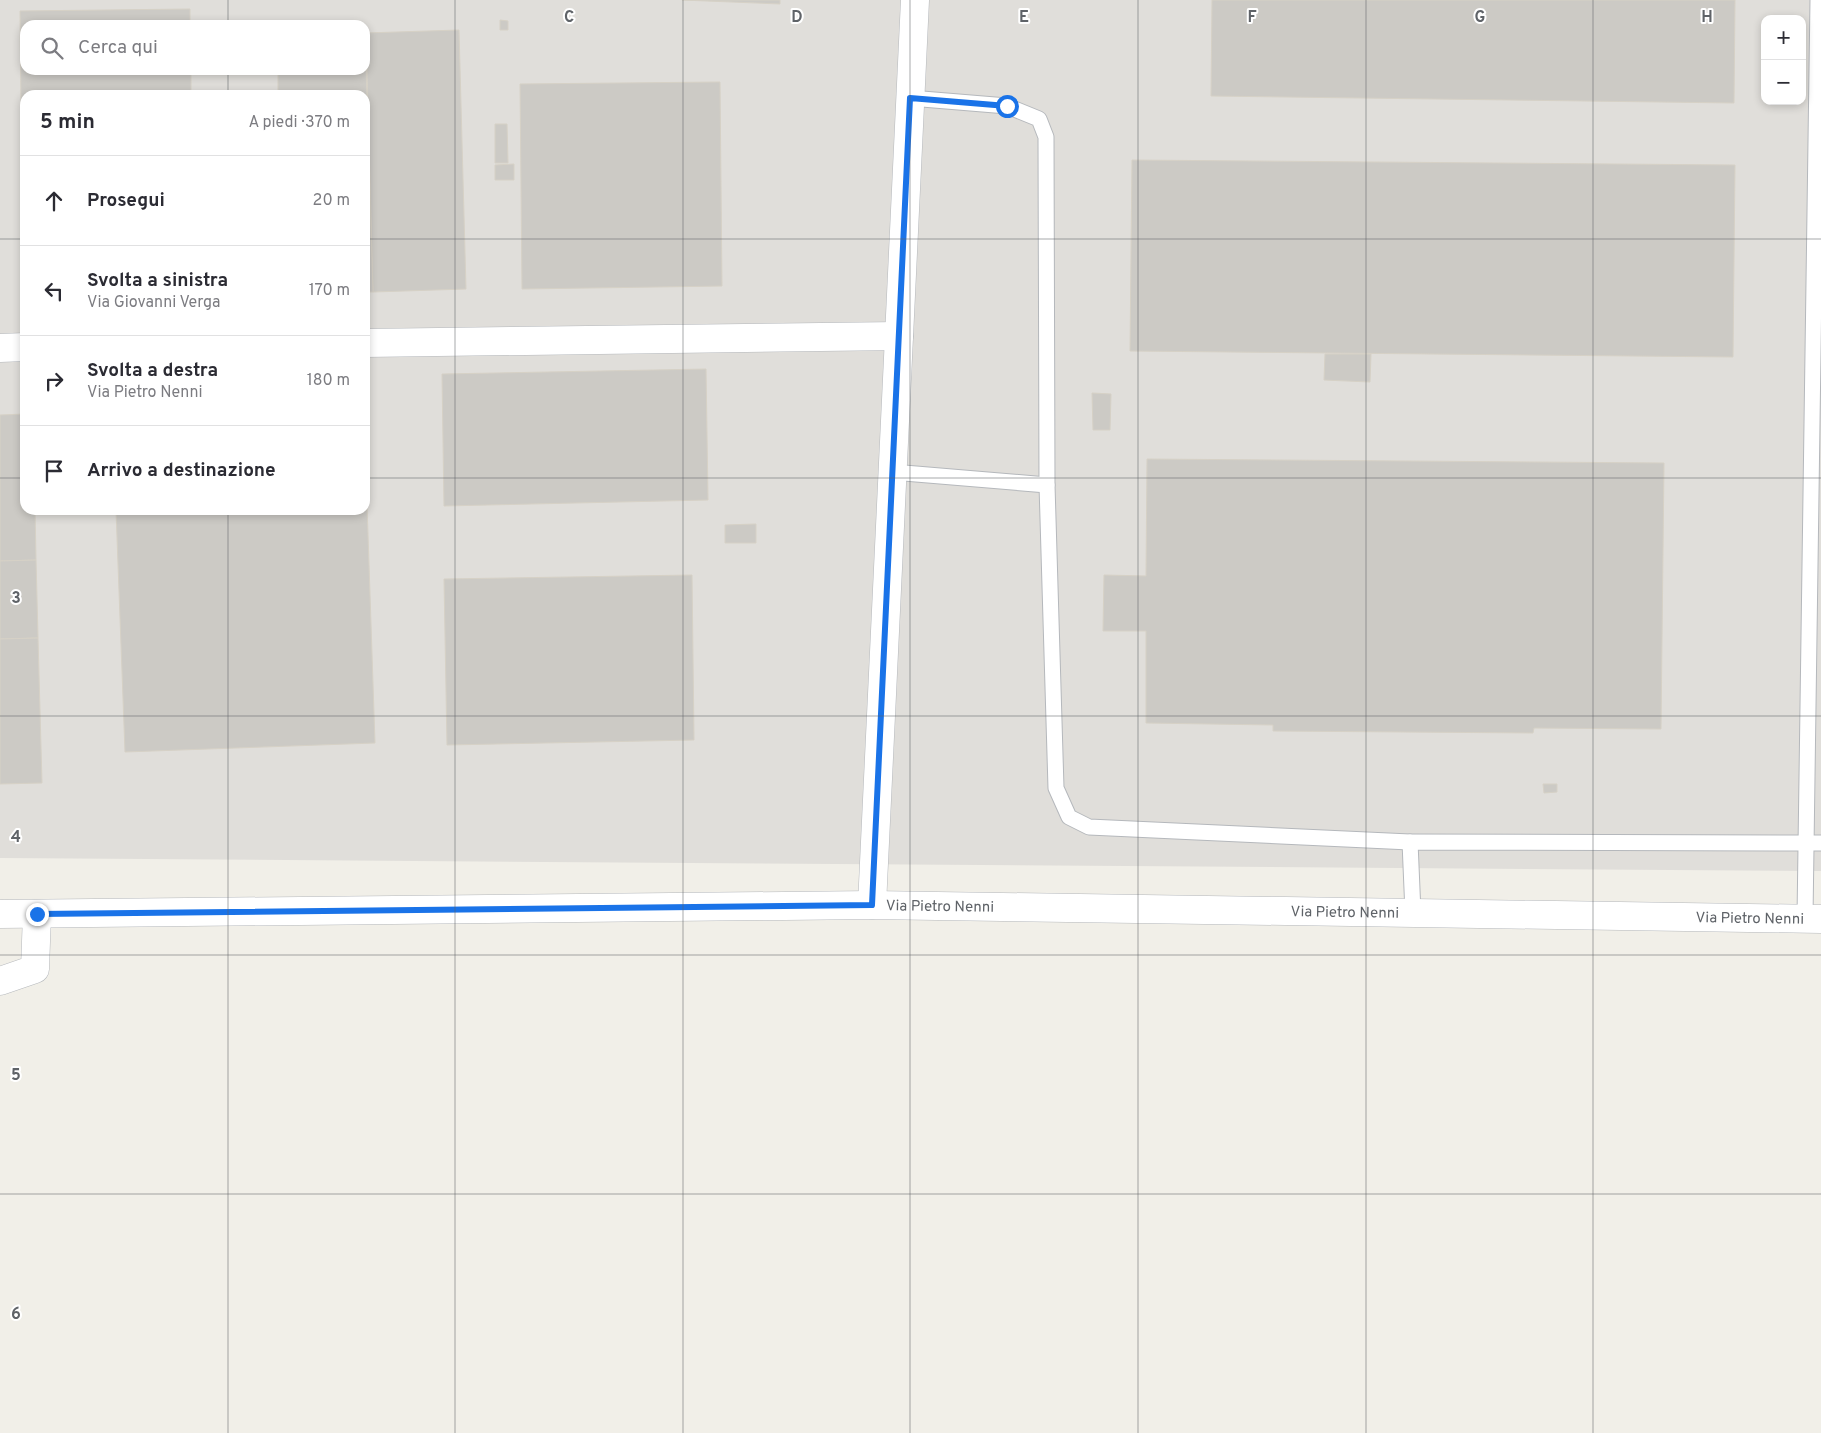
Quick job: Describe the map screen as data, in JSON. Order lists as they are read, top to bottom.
{
  "streets": {
    "street": ["Via Pietro Nenni"]
  },
  "page": {
    "map_buttons": ["+", "−"],
    "search": "Cerca qui",
    "heading": ["5 min", "A piedi · 370 m"],
    "list": [
      ["Prosegui", "20 m"],
      ["Svolta a sinistra", "Via Giovanni Verga", "170 m"],
      ["Svolta a destra", "Via Pietro Nenni", "180 m"],
      "Arrivo a destinazione"
    ]
  },
  "grid": {
    "columns": [
      "C",
      "D",
      "E",
      "F",
      "G",
      "H"
    ],
    "rows": [
      "3",
      "4",
      "5",
      "6"
    ]
  }
}
